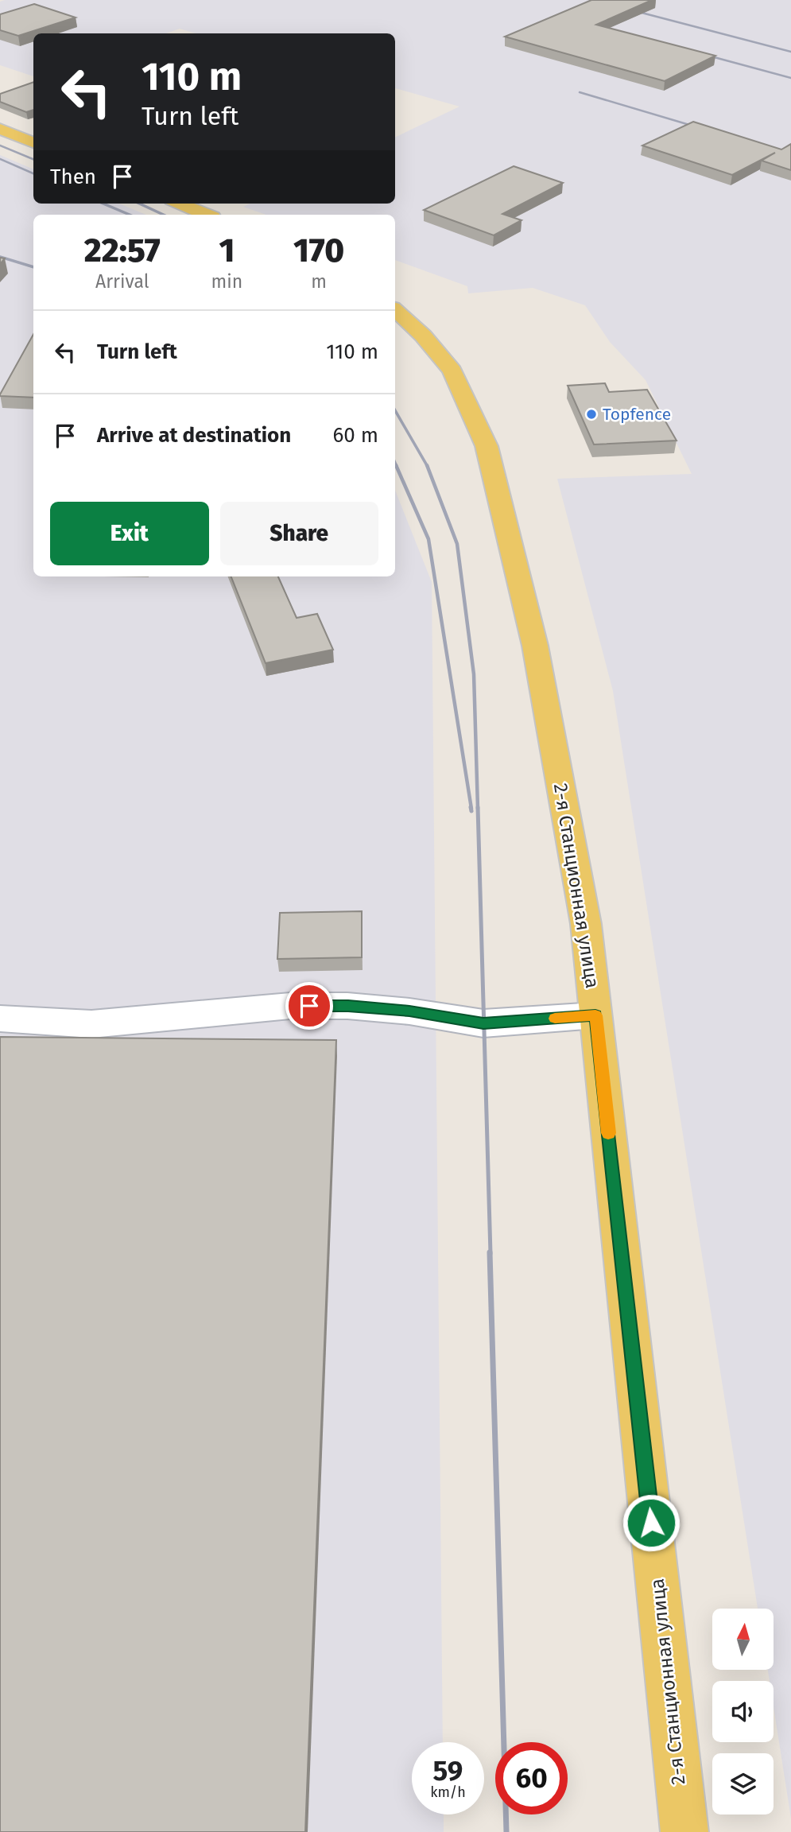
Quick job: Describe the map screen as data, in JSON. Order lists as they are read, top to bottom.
{
  "streets": {
    "main road": ["2-я Станционная улица"]
  },
  "places": ["Topfence"],
  "north": "top",
  "page": {
    "turn": ["110 m", "Turn left"],
    "then": "Then",
    "eta": [
      "22:57",
      "Arrival",
      "1",
      "min",
      "170",
      "m"
    ],
    "list": [
      {
        "name": "Turn left",
        "value": "110 m"
      },
      {
        "name": "Arrive at destination",
        "value": "60 m"
      }
    ],
    "buttons": ["Exit", "Share"],
    "speed": "59 km/h",
    "limit": "60"
  }
}
